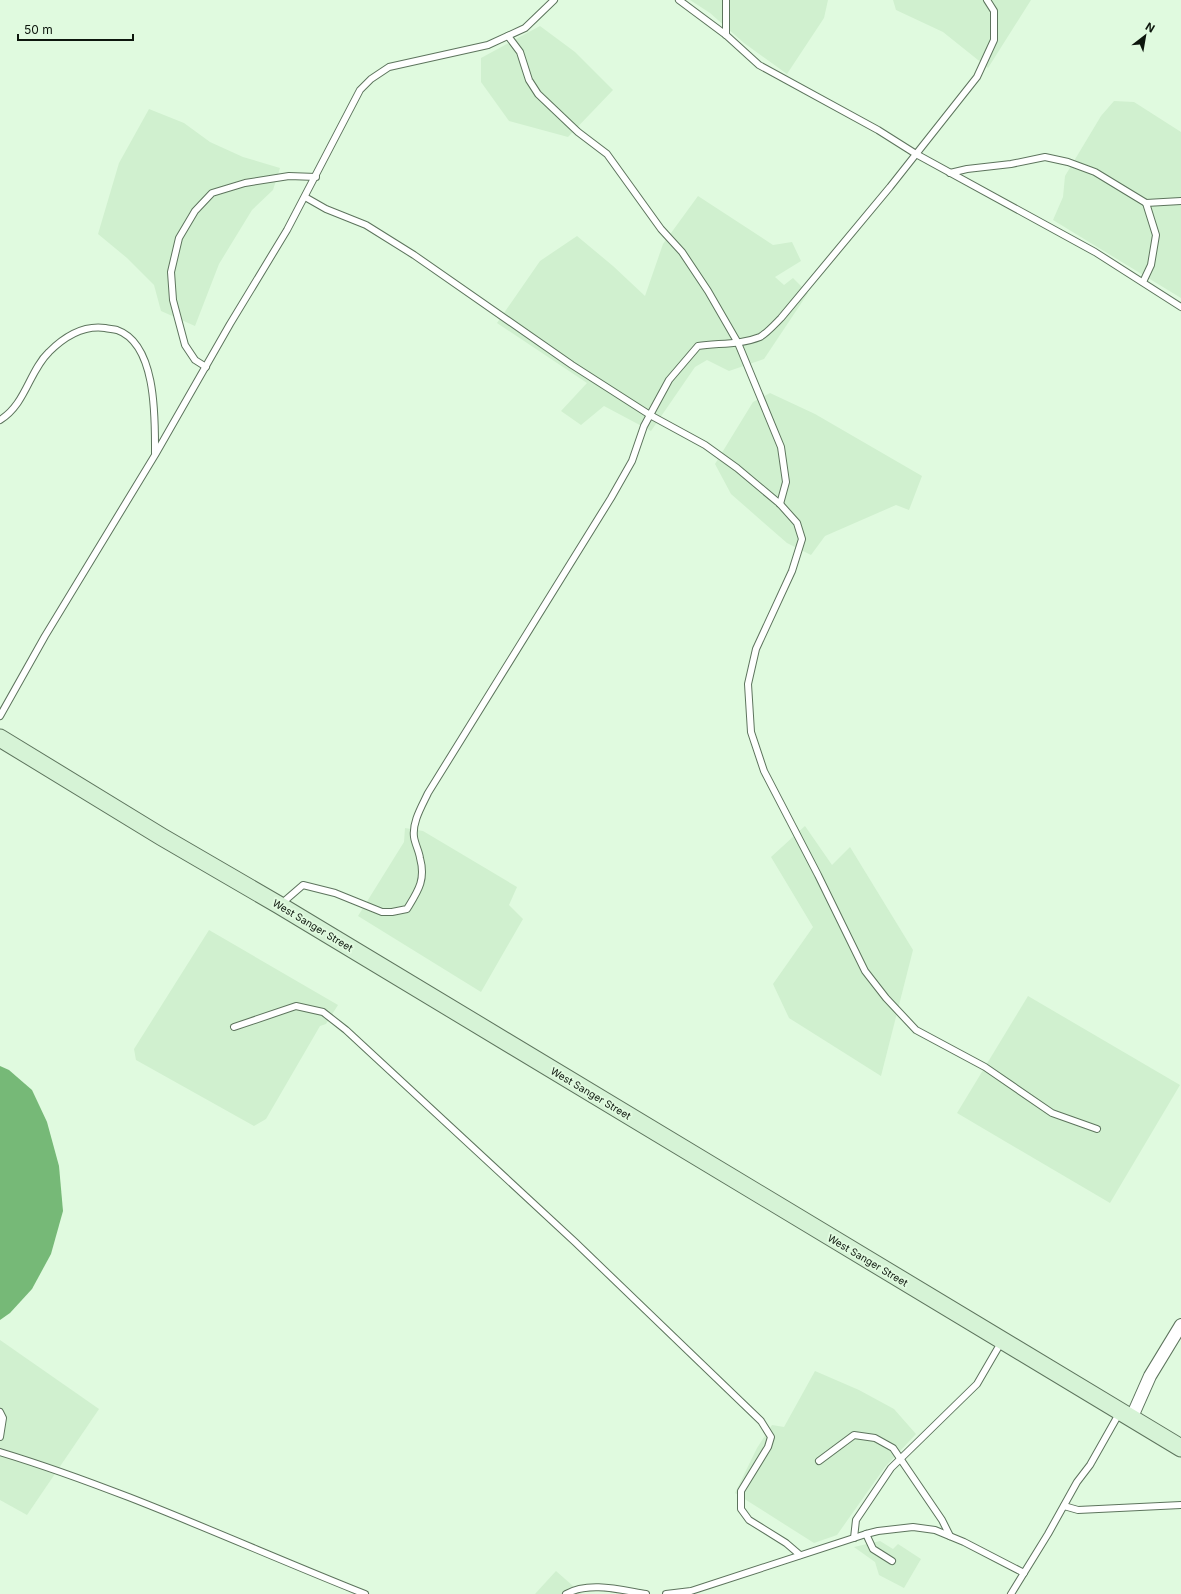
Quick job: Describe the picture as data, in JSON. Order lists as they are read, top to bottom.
{
  "streets": {
    "main road": ["West Sanger Street"]
  },
  "scale_bar": "50 m",
  "north": "top right"
}
